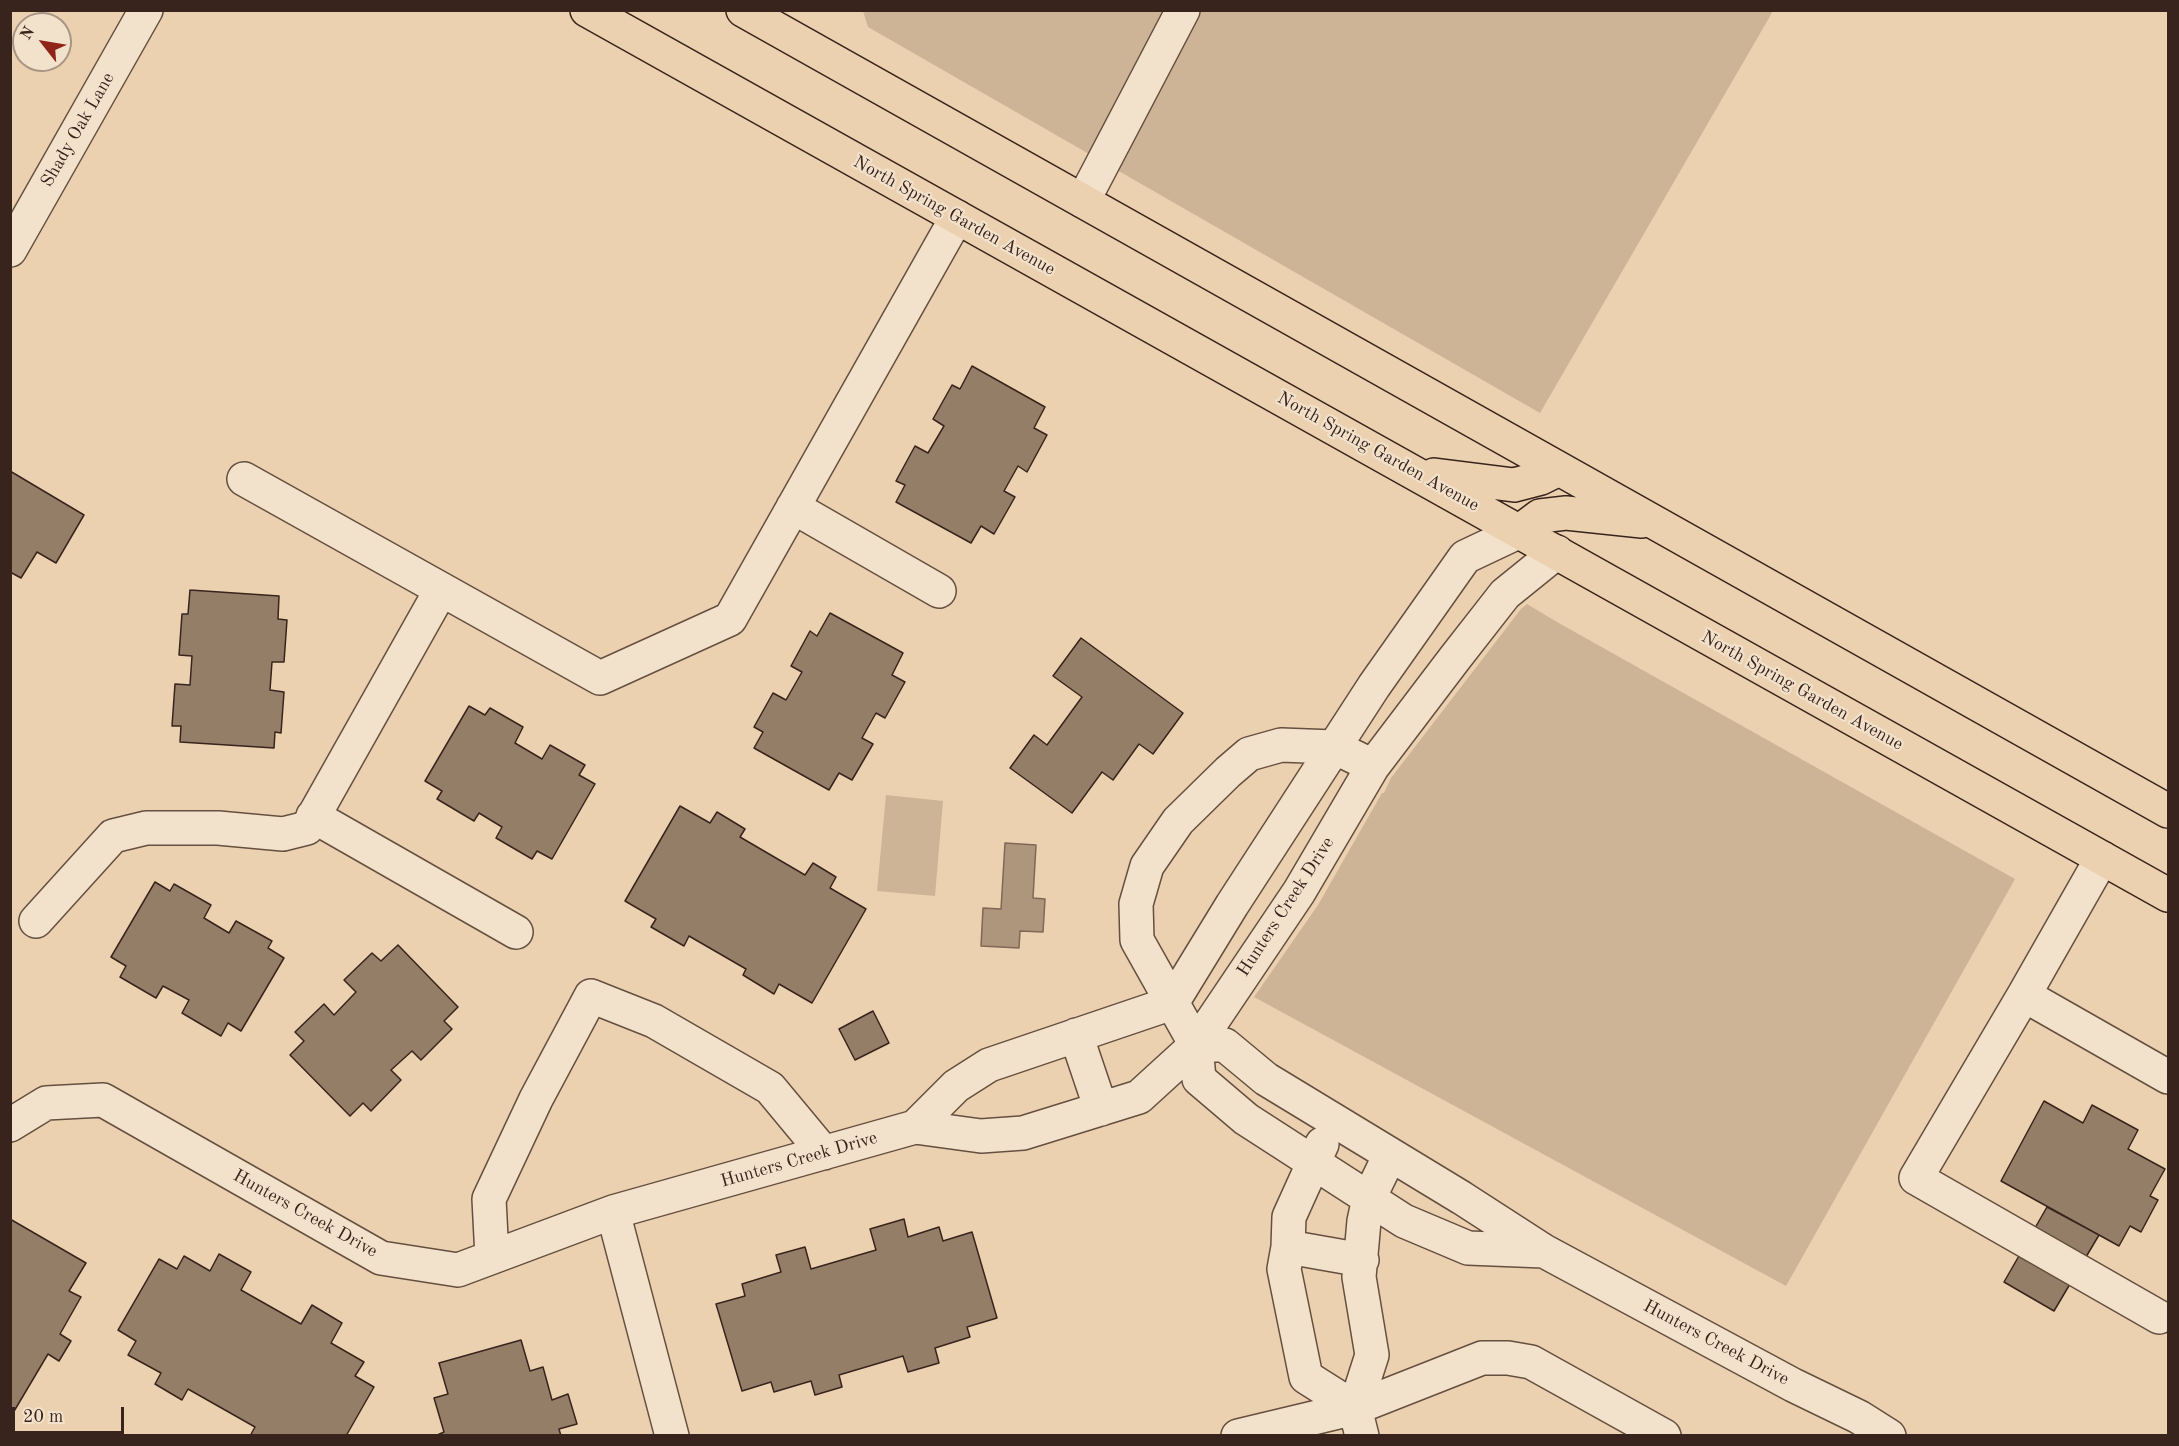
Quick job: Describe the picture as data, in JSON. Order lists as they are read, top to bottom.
{
  "streets": {
    "highway": ["North Spring Garden Avenue"],
    "street": ["Shady Oak Lane", "Hunters Creek Drive"]
  },
  "crossings": [
    ["North Spring Garden Avenue", "Hunters Creek Drive"]
  ],
  "scale_bar": "20 m",
  "north": "top left"
}
